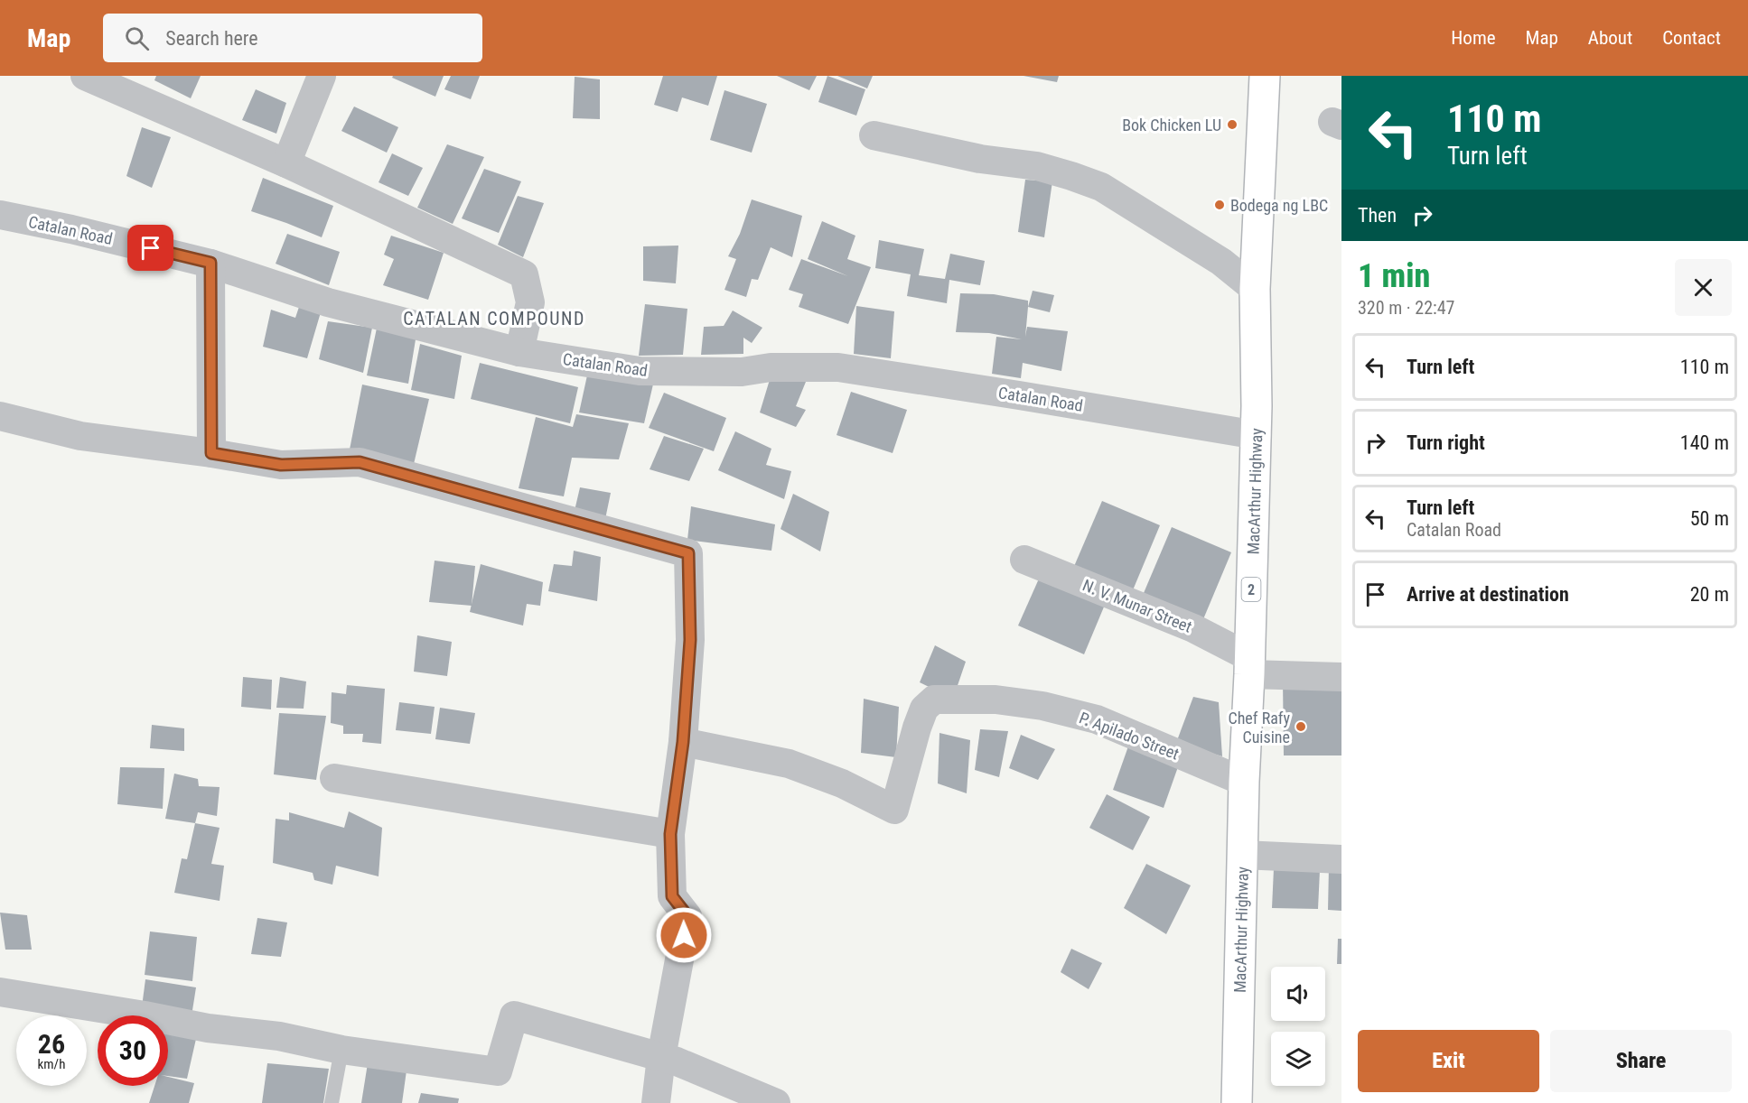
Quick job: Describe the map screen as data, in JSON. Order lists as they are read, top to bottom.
{
  "streets": {
    "main road": ["MacArthur Highway", "2"],
    "street": ["Catalan Road", "N. V. Munar Street", "P. Apilado Street"]
  },
  "crossings": [
    ["Catalan Road", "MacArthur Highway"],
    ["MacArthur Highway", "N. V. Munar Street"],
    ["MacArthur Highway", "P. Apilado Street"]
  ],
  "districts": ["CATALAN COMPOUND"],
  "places": ["Bok Chicken LU", "Bodega ng LBC", "Chef Rafy Cuisine"],
  "page": {
    "header": "Map",
    "search": "Search here",
    "nav": [
      "Home",
      "Map",
      "About",
      "Contact"
    ],
    "turn": ["110 m", "Turn left"],
    "then": "Then",
    "heading": ["1 min", "320 m · 22:47"],
    "list": [
      {
        "name": "Turn left",
        "value": "110 m"
      },
      {
        "name": "Turn right",
        "value": "140 m"
      },
      {
        "name": "Turn left",
        "note": "Catalan Road",
        "value": "50 m"
      },
      {
        "name": "Arrive at destination",
        "value": "20 m"
      }
    ],
    "speed": "26 km/h",
    "limit": "30",
    "buttons": ["Exit", "Share"]
  }
}
